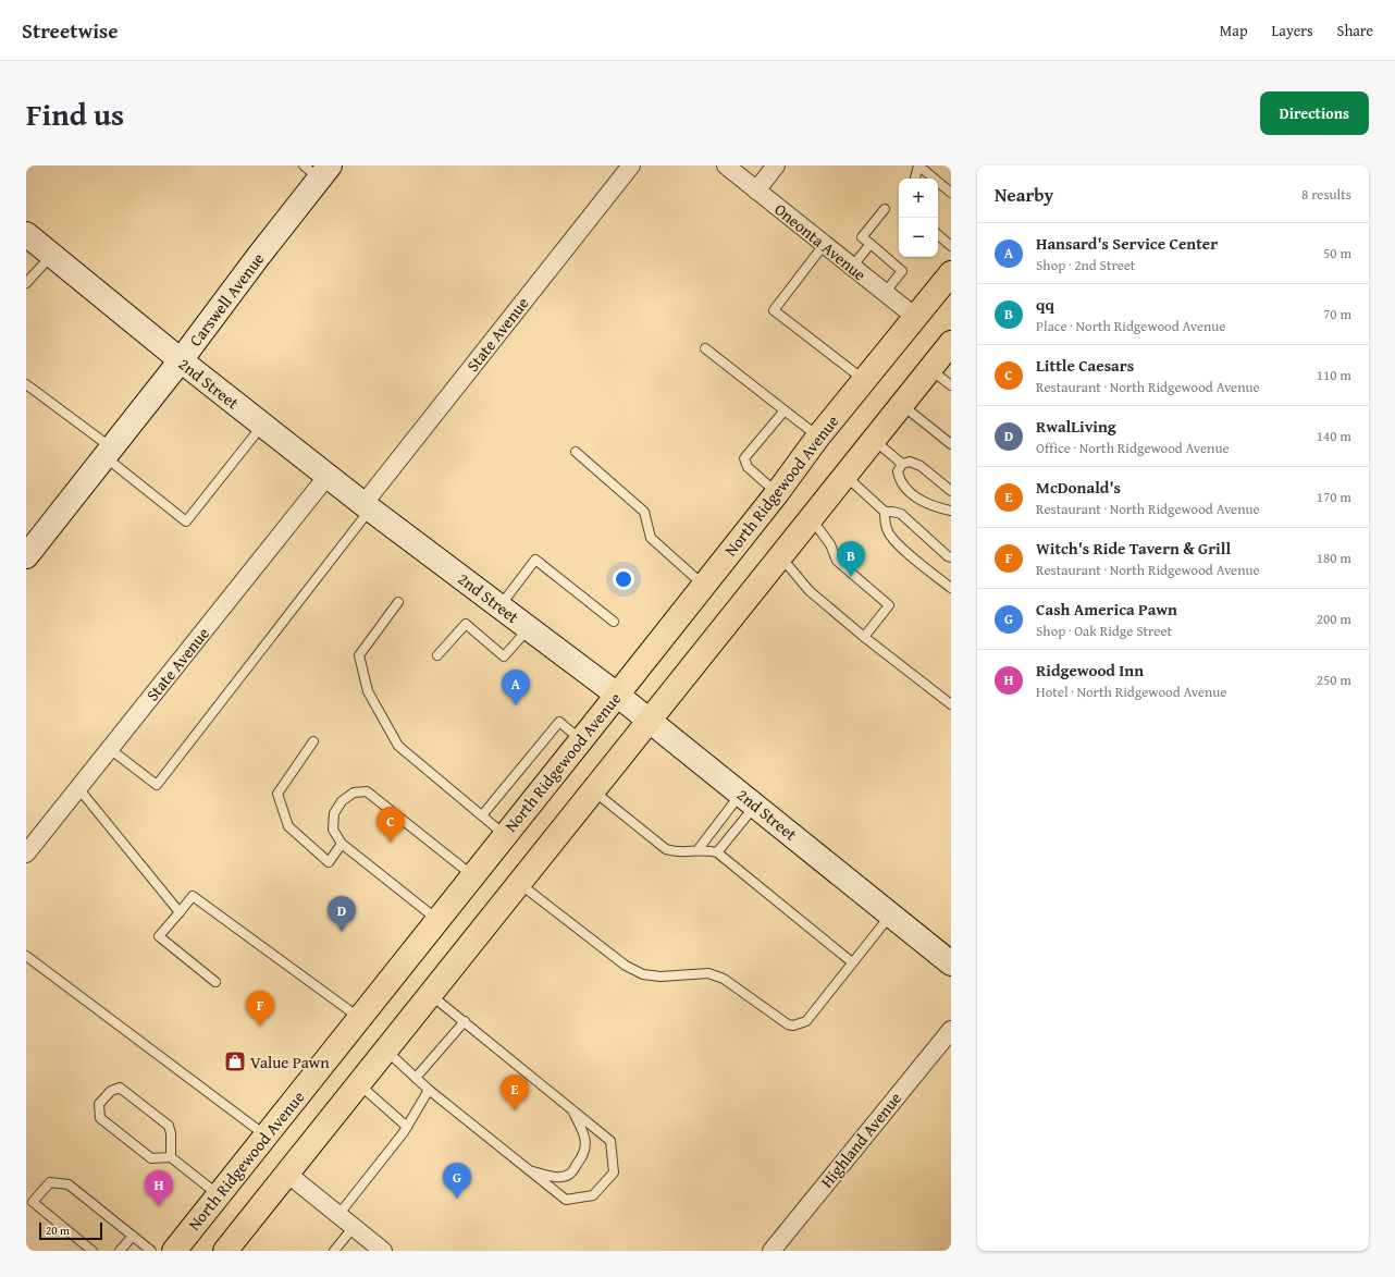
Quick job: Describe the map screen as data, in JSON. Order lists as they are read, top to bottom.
{
  "streets": {
    "main road": ["North Ridgewood Avenue"],
    "street": [
      "Oneonta Avenue",
      "Carswell Avenue",
      "State Avenue",
      "2nd Street",
      "Highland Avenue"
    ]
  },
  "crossings": [
    ["Oneonta Avenue", "North Ridgewood Avenue"],
    ["Carswell Avenue", "2nd Street"],
    ["State Avenue", "2nd Street"],
    ["2nd Street", "North Ridgewood Avenue"]
  ],
  "places": {
    "shop": ["Value Pawn"]
  },
  "scale_bar": "20 m",
  "page": {
    "header": "Streetwise",
    "nav": ["Map", "Layers", "Share"],
    "title": "Find us",
    "buttons": "Directions",
    "heading": ["Nearby", "8 results"],
    "map_buttons": ["+", "−"],
    "list": [
      {
        "mark": "A",
        "name": "Hansard's Service Center",
        "note": "Shop · 2nd Street",
        "value": "50 m"
      },
      {
        "mark": "B",
        "name": "qq",
        "note": "Place · North Ridgewood Avenue",
        "value": "70 m"
      },
      {
        "mark": "C",
        "name": "Little Caesars",
        "note": "Restaurant · North Ridgewood Avenue",
        "value": "110 m"
      },
      {
        "mark": "D",
        "name": "RwalLiving",
        "note": "Office · North Ridgewood Avenue",
        "value": "140 m"
      },
      {
        "mark": "E",
        "name": "McDonald's",
        "note": "Restaurant · North Ridgewood Avenue",
        "value": "170 m"
      },
      {
        "mark": "F",
        "name": "Witch's Ride Tavern & Grill",
        "note": "Restaurant · North Ridgewood Avenue",
        "value": "180 m"
      },
      {
        "mark": "G",
        "name": "Cash America Pawn",
        "note": "Shop · Oak Ridge Street",
        "value": "200 m"
      },
      {
        "mark": "H",
        "name": "Ridgewood Inn",
        "note": "Hotel · North Ridgewood Avenue",
        "value": "250 m"
      }
    ],
    "pins": [
      "B",
      "A",
      "C",
      "D",
      "F",
      "E",
      "G",
      "H"
    ],
    "scale": "20 m"
  }
}
